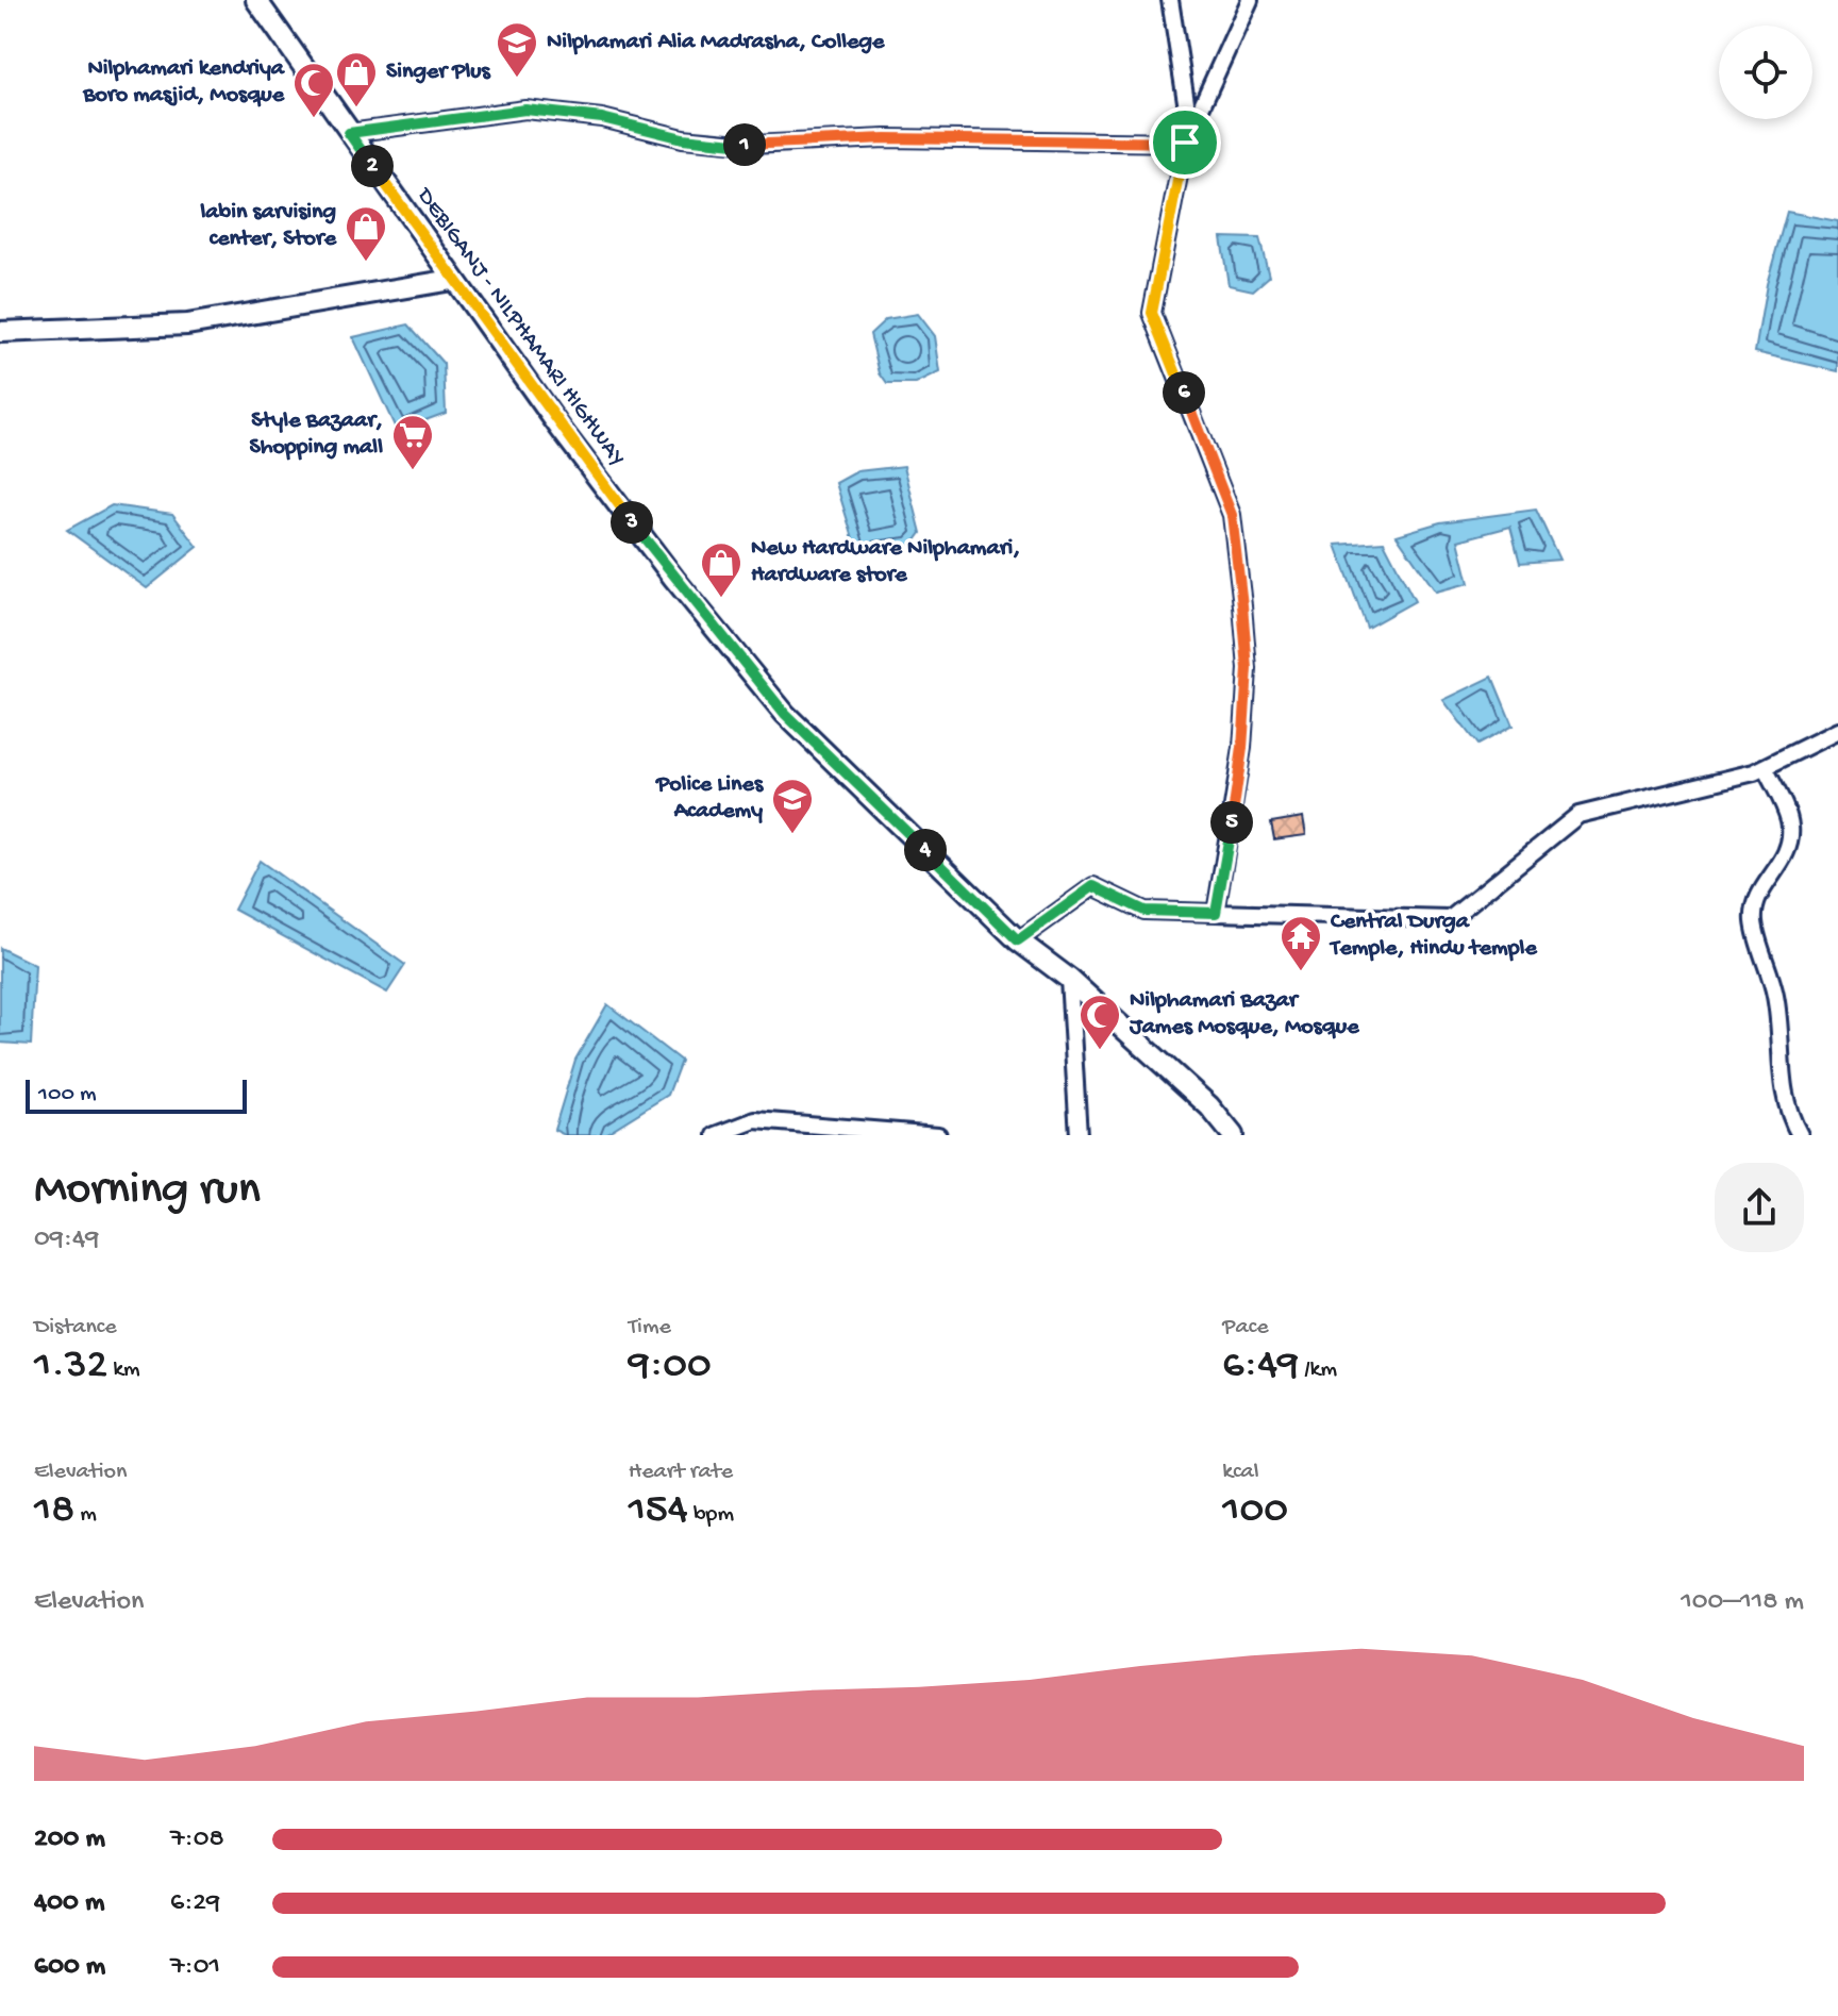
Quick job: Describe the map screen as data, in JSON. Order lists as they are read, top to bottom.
{
  "streets": {
    "main road": ["DEBIGANJ - NILPHAMARI HIGHWAY"]
  },
  "places": {
    "school or university": ["Nilphamari Alia Madrasha, College", "Police Lines Academy"],
    "shop": ["Singer Plus", "labin sarvising center, Store", "New Hardware Nilphamari, Hardware store"],
    "mosque": ["Nilphamari kendriya Boro masjid, Mosque", "Nilphamari Bazar James Mosque, Mosque"],
    "supermarket": ["Style Bazaar, Shopping mall"],
    "temple": ["Central Durga Temple, Hindu temple"]
  },
  "scale_bar": "100 m",
  "page": {
    "pins": [
      "1",
      "2",
      "6",
      "3",
      "5",
      "4"
    ],
    "scale": "100 m",
    "heading": ["Morning run", "09:49"],
    "stats": [
      ["Distance", "1.32 km"],
      ["Time", "9:00"],
      ["Pace", "6:49 /km"],
      ["Elevation", "18 m"],
      ["Heart rate", "154 bpm"],
      ["kcal", "100"]
    ],
    "chart": ["Elevation", "100–118 m"],
    "list": [
      {
        "name": "200 m",
        "note": "7:08"
      },
      {
        "name": "400 m",
        "note": "6:29"
      },
      {
        "name": "600 m",
        "note": "7:01"
      }
    ]
  }
}
